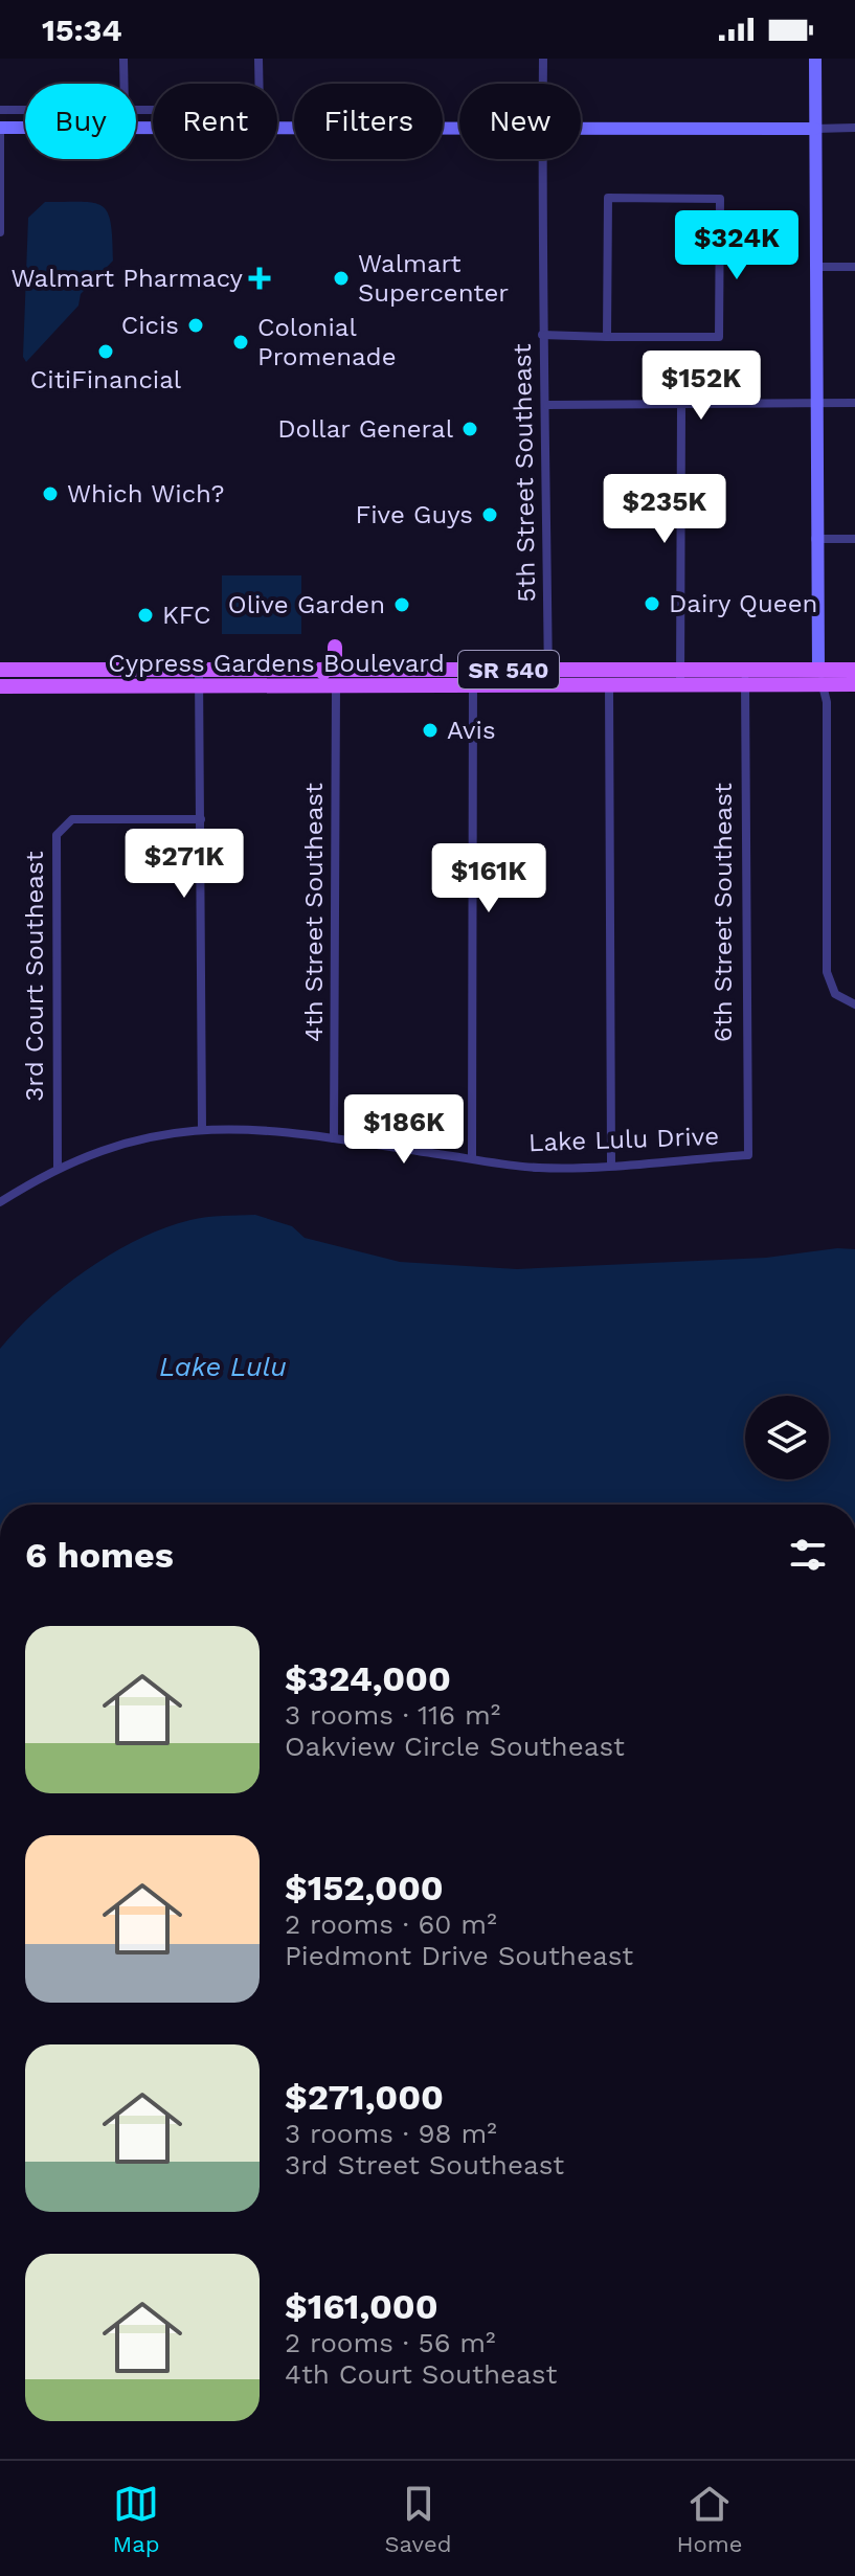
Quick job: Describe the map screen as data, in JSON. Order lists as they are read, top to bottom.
{
  "streets": {
    "main road": ["Cypress Gardens Boulevard", "SR 540"],
    "street": [
      "5th Street Southeast",
      "4th Street Southeast",
      "6th Street Southeast",
      "3rd Court Southeast",
      "Lake Lulu Drive"
    ]
  },
  "crossings": [
    ["5th Street Southeast", "Cypress Gardens Boulevard"],
    ["Cypress Gardens Boulevard", "4th Street Southeast"],
    ["Cypress Gardens Boulevard", "6th Street Southeast"],
    ["4th Street Southeast", "Lake Lulu Drive"],
    ["6th Street Southeast", "Lake Lulu Drive"],
    ["3rd Court Southeast", "Lake Lulu Drive"]
  ],
  "water": ["Lake Lulu"],
  "places": {
    "health": ["Walmart Pharmacy"],
    "other": [
      "Walmart Supercenter",
      "Cicis",
      "Colonial Promenade",
      "CitiFinancial",
      "Dollar General",
      "Which Wich?",
      "Five Guys",
      "Dairy Queen",
      "Olive Garden",
      "KFC",
      "Avis"
    ]
  },
  "page": {
    "status": "15:34",
    "chip": [
      "Buy",
      "Rent",
      "Filters",
      "New"
    ],
    "price": [
      "$324K",
      "$152K",
      "$235K",
      "$271K",
      "$161K",
      "$186K"
    ],
    "heading": "6 homes",
    "list": [
      {
        "name": "$324,000",
        "note": "3 rooms · 116 m² · Oakview Circle Southeast"
      },
      {
        "name": "$152,000",
        "note": "2 rooms · 60 m² · Piedmont Drive Southeast"
      },
      {
        "name": "$271,000",
        "note": "3 rooms · 98 m² · 3rd Street Southeast"
      },
      {
        "name": "$161,000",
        "note": "2 rooms · 56 m² · 4th Court Southeast"
      }
    ],
    "tabs": ["Map", "Saved", "Home"]
  }
}
